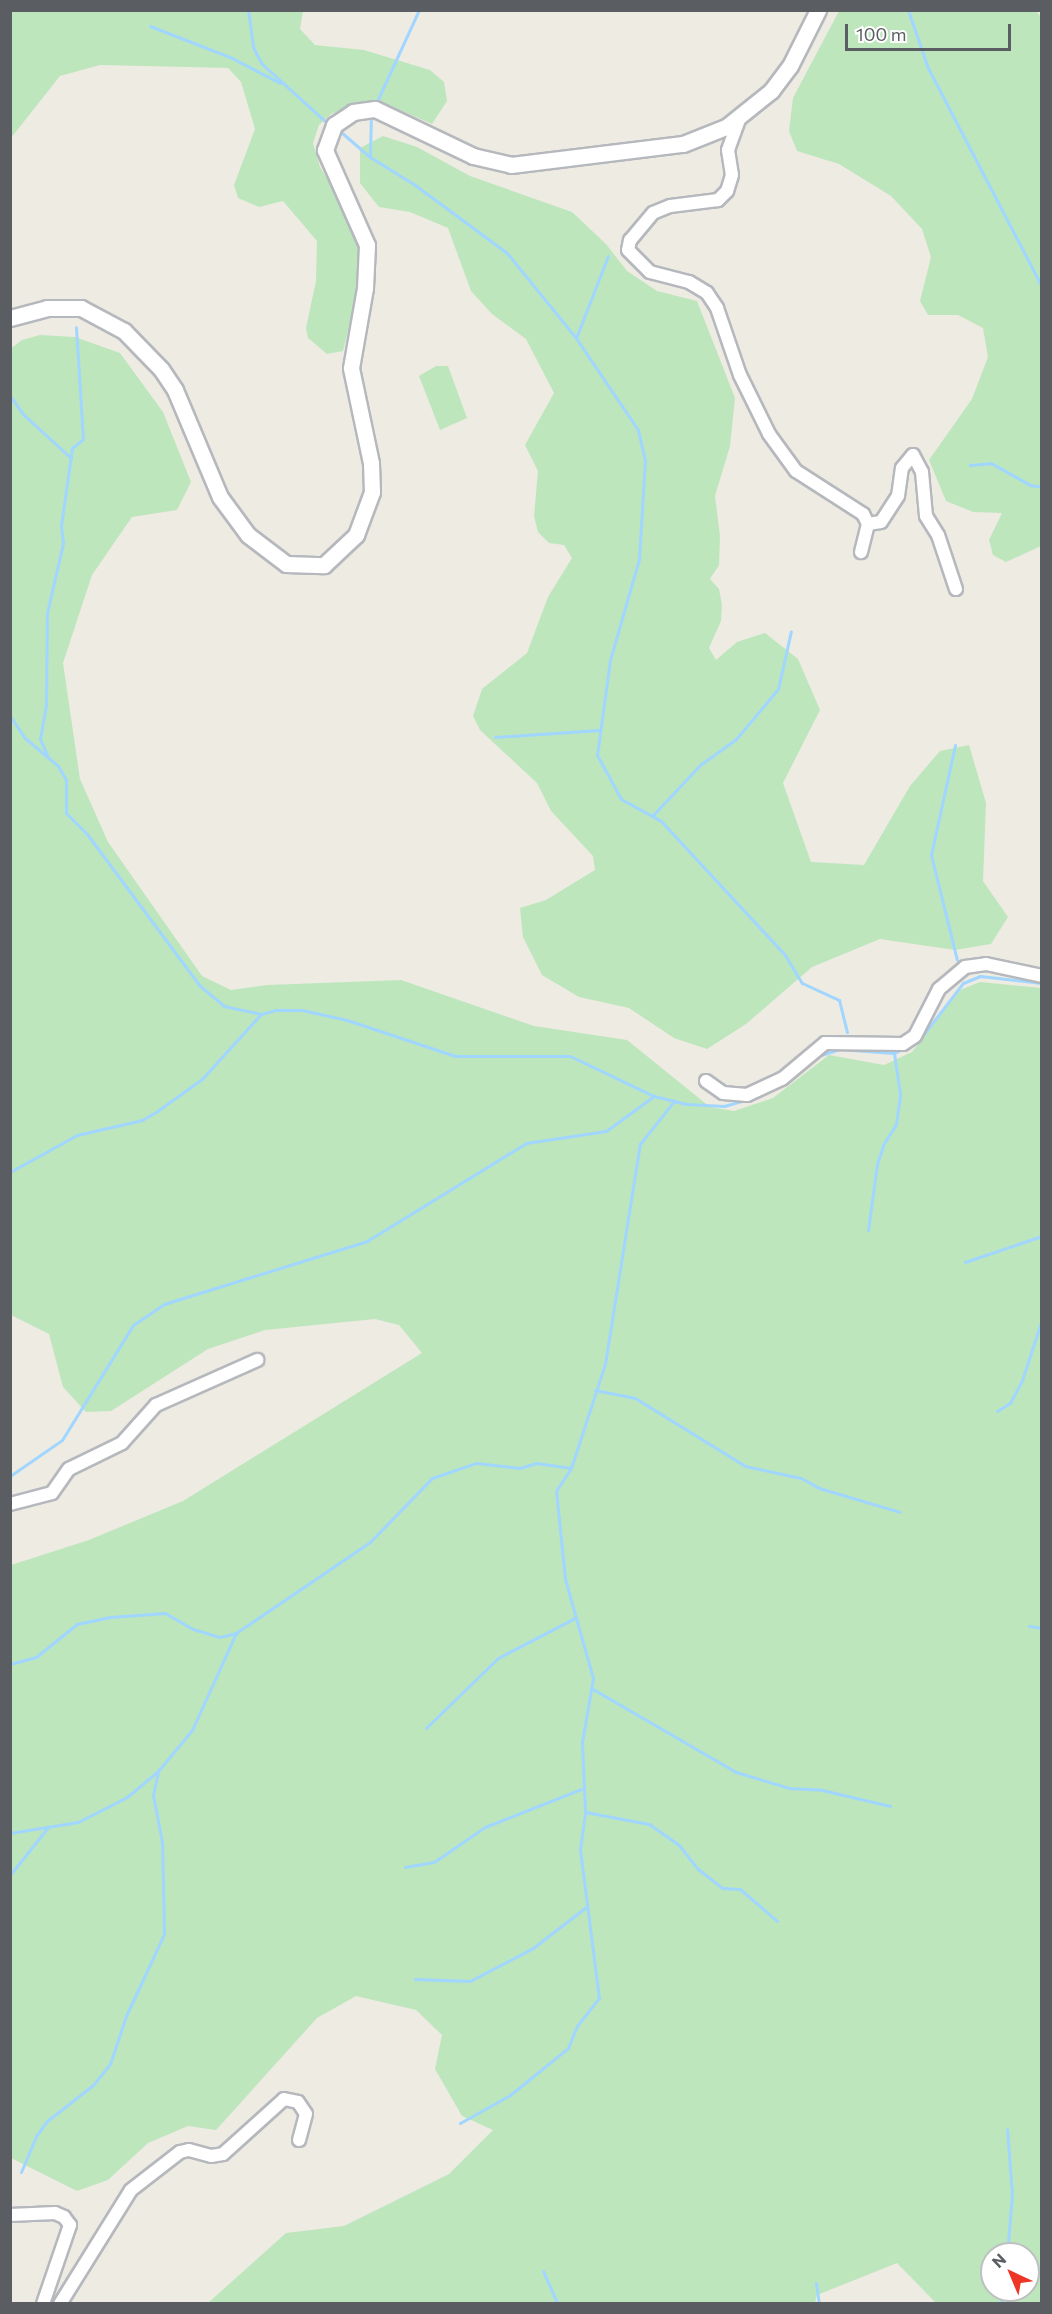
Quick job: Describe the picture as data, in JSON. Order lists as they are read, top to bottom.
{
  "scale_bar": "100 m",
  "north": "top left"
}
